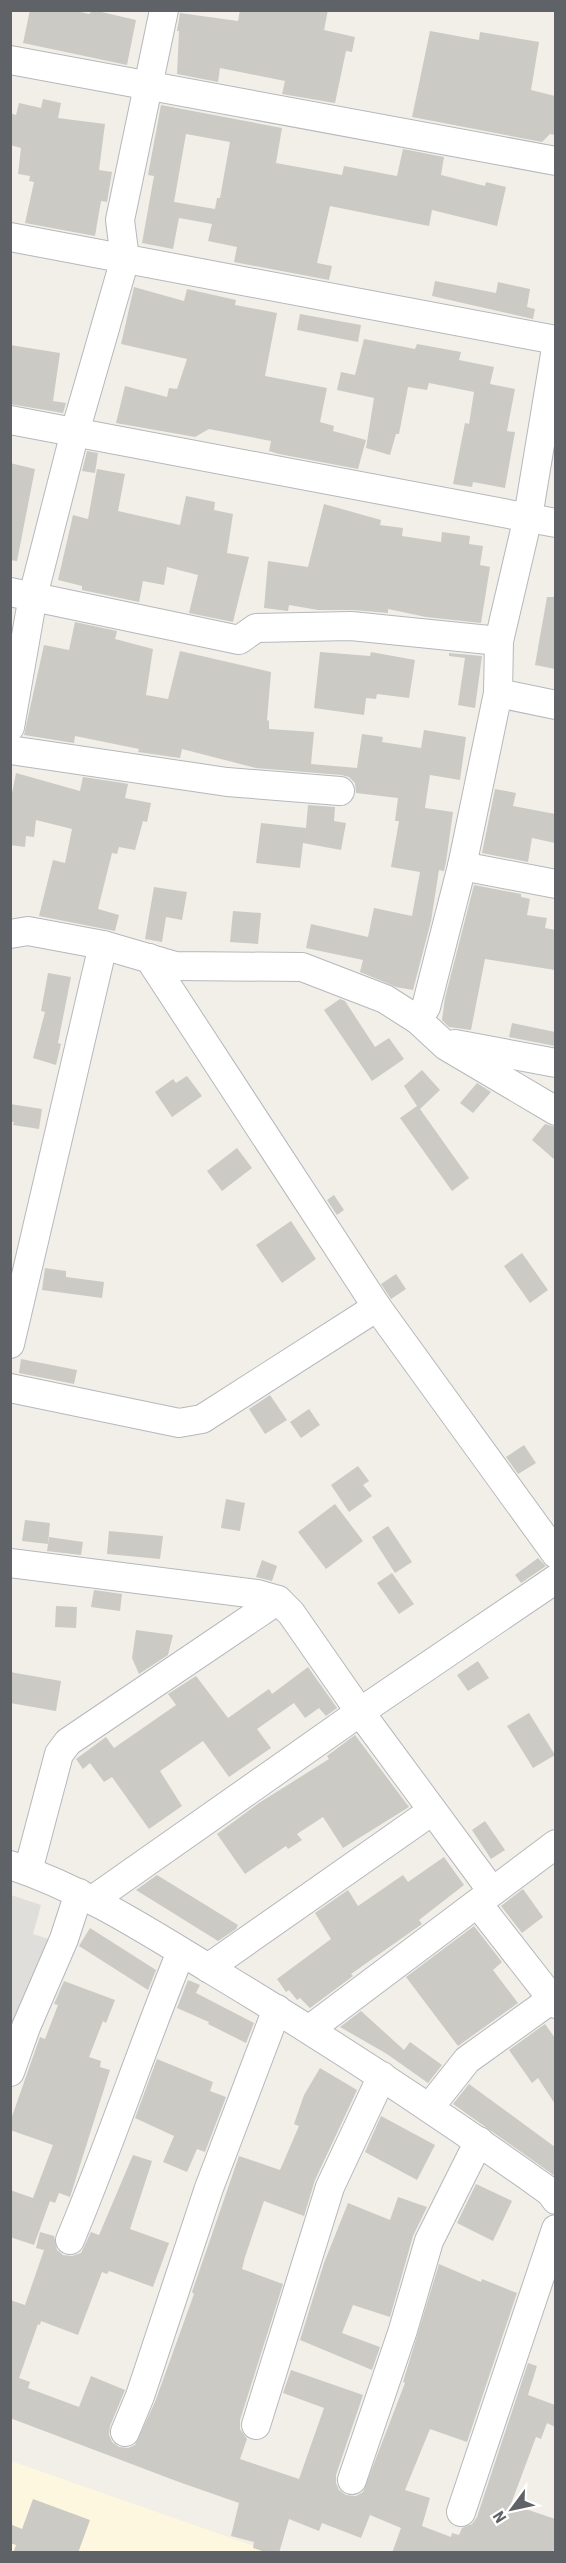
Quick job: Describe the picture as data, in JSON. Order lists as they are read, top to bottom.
{
  "north": "bottom left"
}
